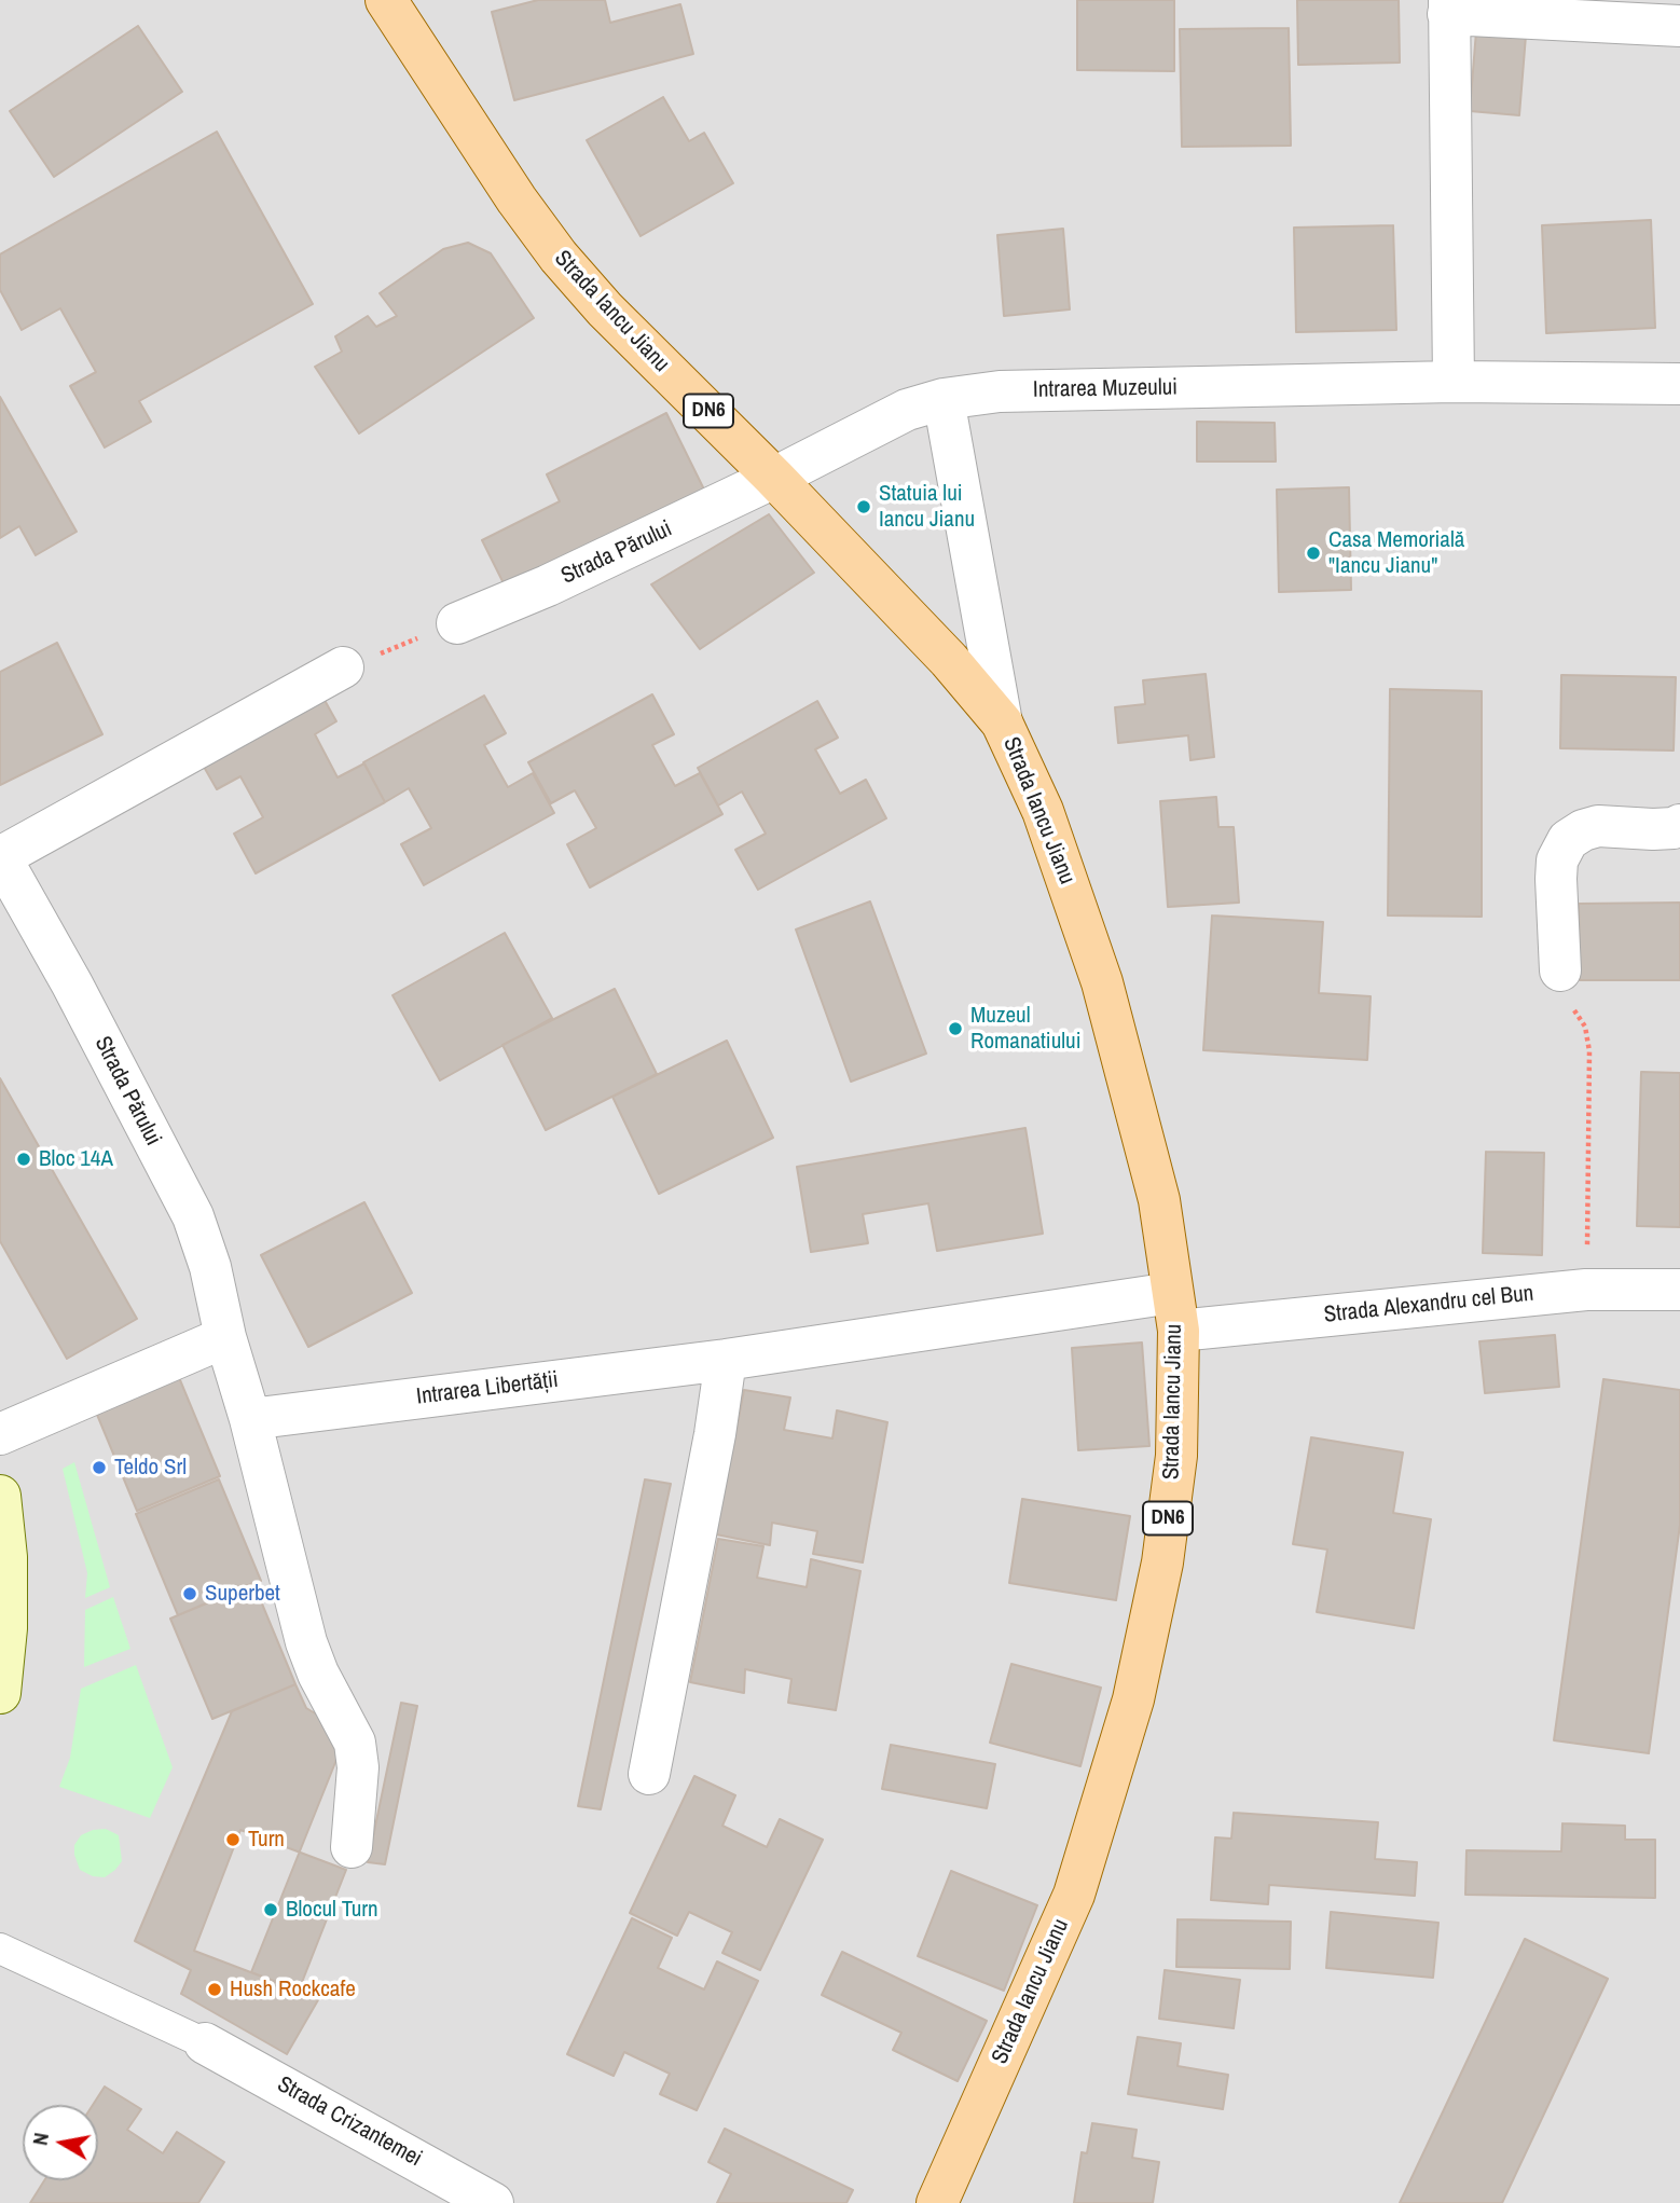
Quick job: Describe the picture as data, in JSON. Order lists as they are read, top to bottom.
{
  "streets": {
    "main road": ["Strada Iancu Jianu", "DN6"],
    "street": [
      "Intrarea Muzeului",
      "Strada Părului",
      "Strada Alexandru cel Bun",
      "Intrarea Libertății",
      "Strada Crizantemei"
    ]
  },
  "crossings": [
    ["Strada Iancu Jianu", "Intrarea Muzeului"],
    ["Strada Iancu Jianu", "Strada Părului"],
    ["Strada Iancu Jianu", "Strada Alexandru cel Bun"],
    ["Strada Iancu Jianu", "Intrarea Libertății"],
    ["Intrarea Muzeului", "Strada Părului"],
    ["Strada Părului", "Intrarea Libertății"],
    ["Strada Alexandru cel Bun", "Intrarea Libertății"]
  ],
  "places": [
    "Statuia lui Iancu Jianu",
    "Casa Memorială \"Iancu Jianu\"",
    "Muzeul Romanatiului",
    "Bloc 14A",
    "Teldo Srl",
    "Superbet",
    "Turn",
    "Blocul Turn",
    "Hush Rockcafe"
  ],
  "north": "left"
}
